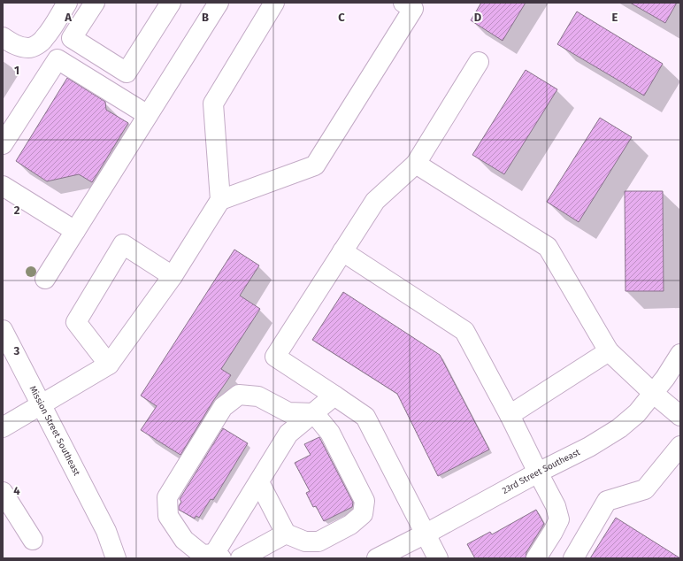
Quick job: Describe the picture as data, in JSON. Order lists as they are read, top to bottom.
{
  "streets": {
    "main road": ["Mission Street Southeast", "23rd Street Southeast"]
  },
  "grid": {
    "columns": [
      "A",
      "B",
      "C",
      "D",
      "E"
    ],
    "rows": [
      "1",
      "2",
      "3",
      "4"
    ]
  }
}
